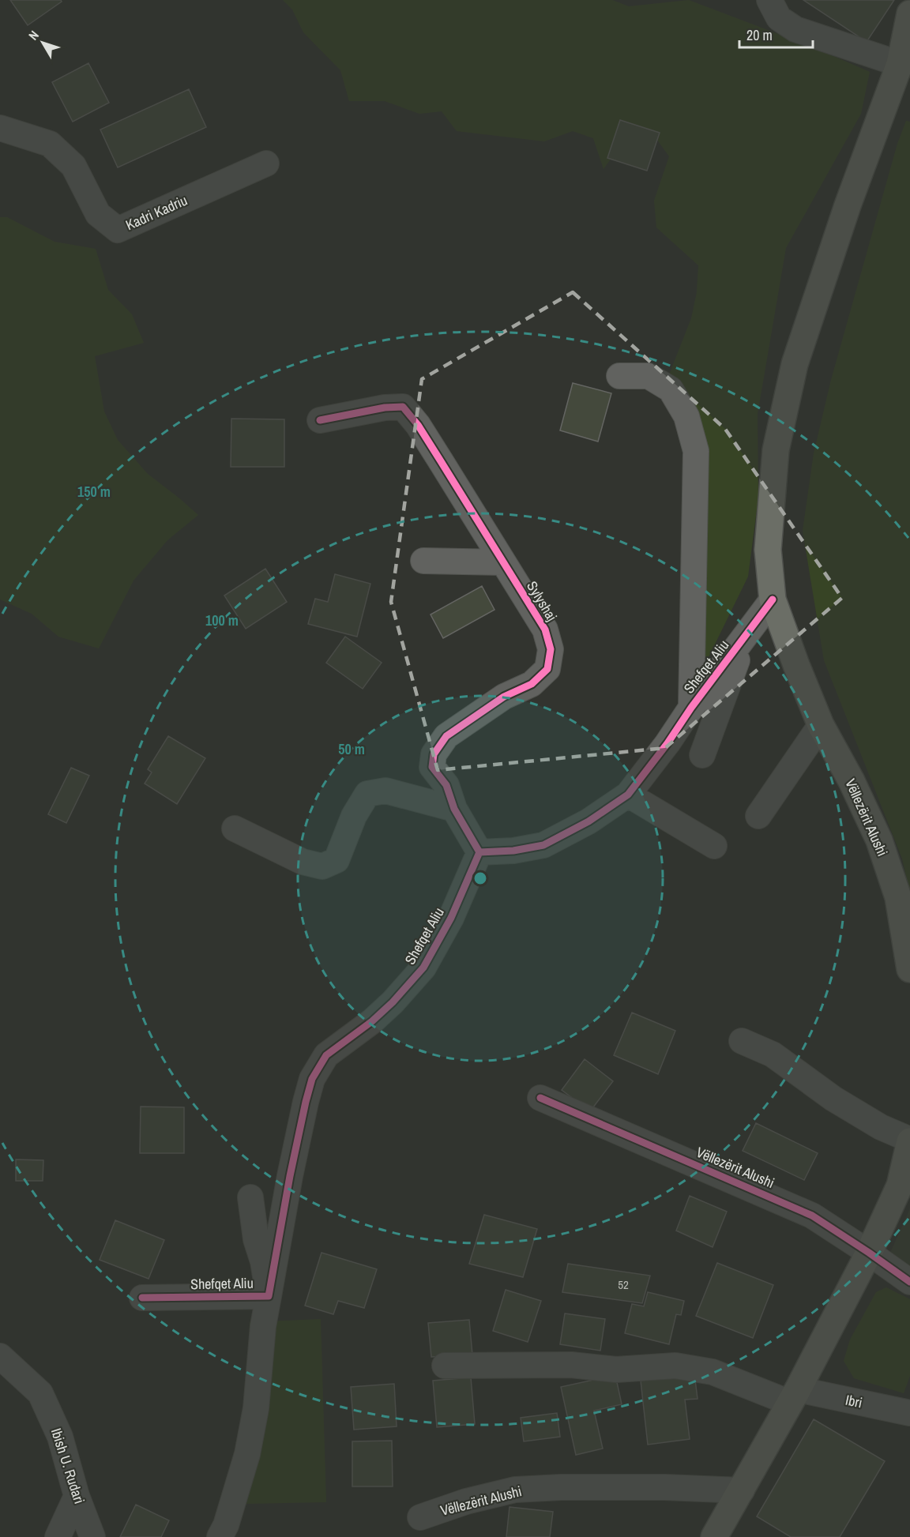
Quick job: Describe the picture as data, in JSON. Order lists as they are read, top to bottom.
{
  "streets": {
    "main road": ["Vëllezërit Alushi"],
    "street": [
      "Kadri Kadriu",
      "Sylyshaj",
      "Shefqet Aliu",
      "Ibri",
      "Ibish U. Rudari"
    ]
  },
  "crossings": [
    ["Sylyshaj", "Shefqet Aliu"],
    ["Shefqet Aliu", "Vëllezërit Alushi"]
  ],
  "house_numbers": ["52"],
  "scale_bar": "20 m",
  "north": "top left",
  "rings": ["150 m", "100 m", "50 m"]
}
